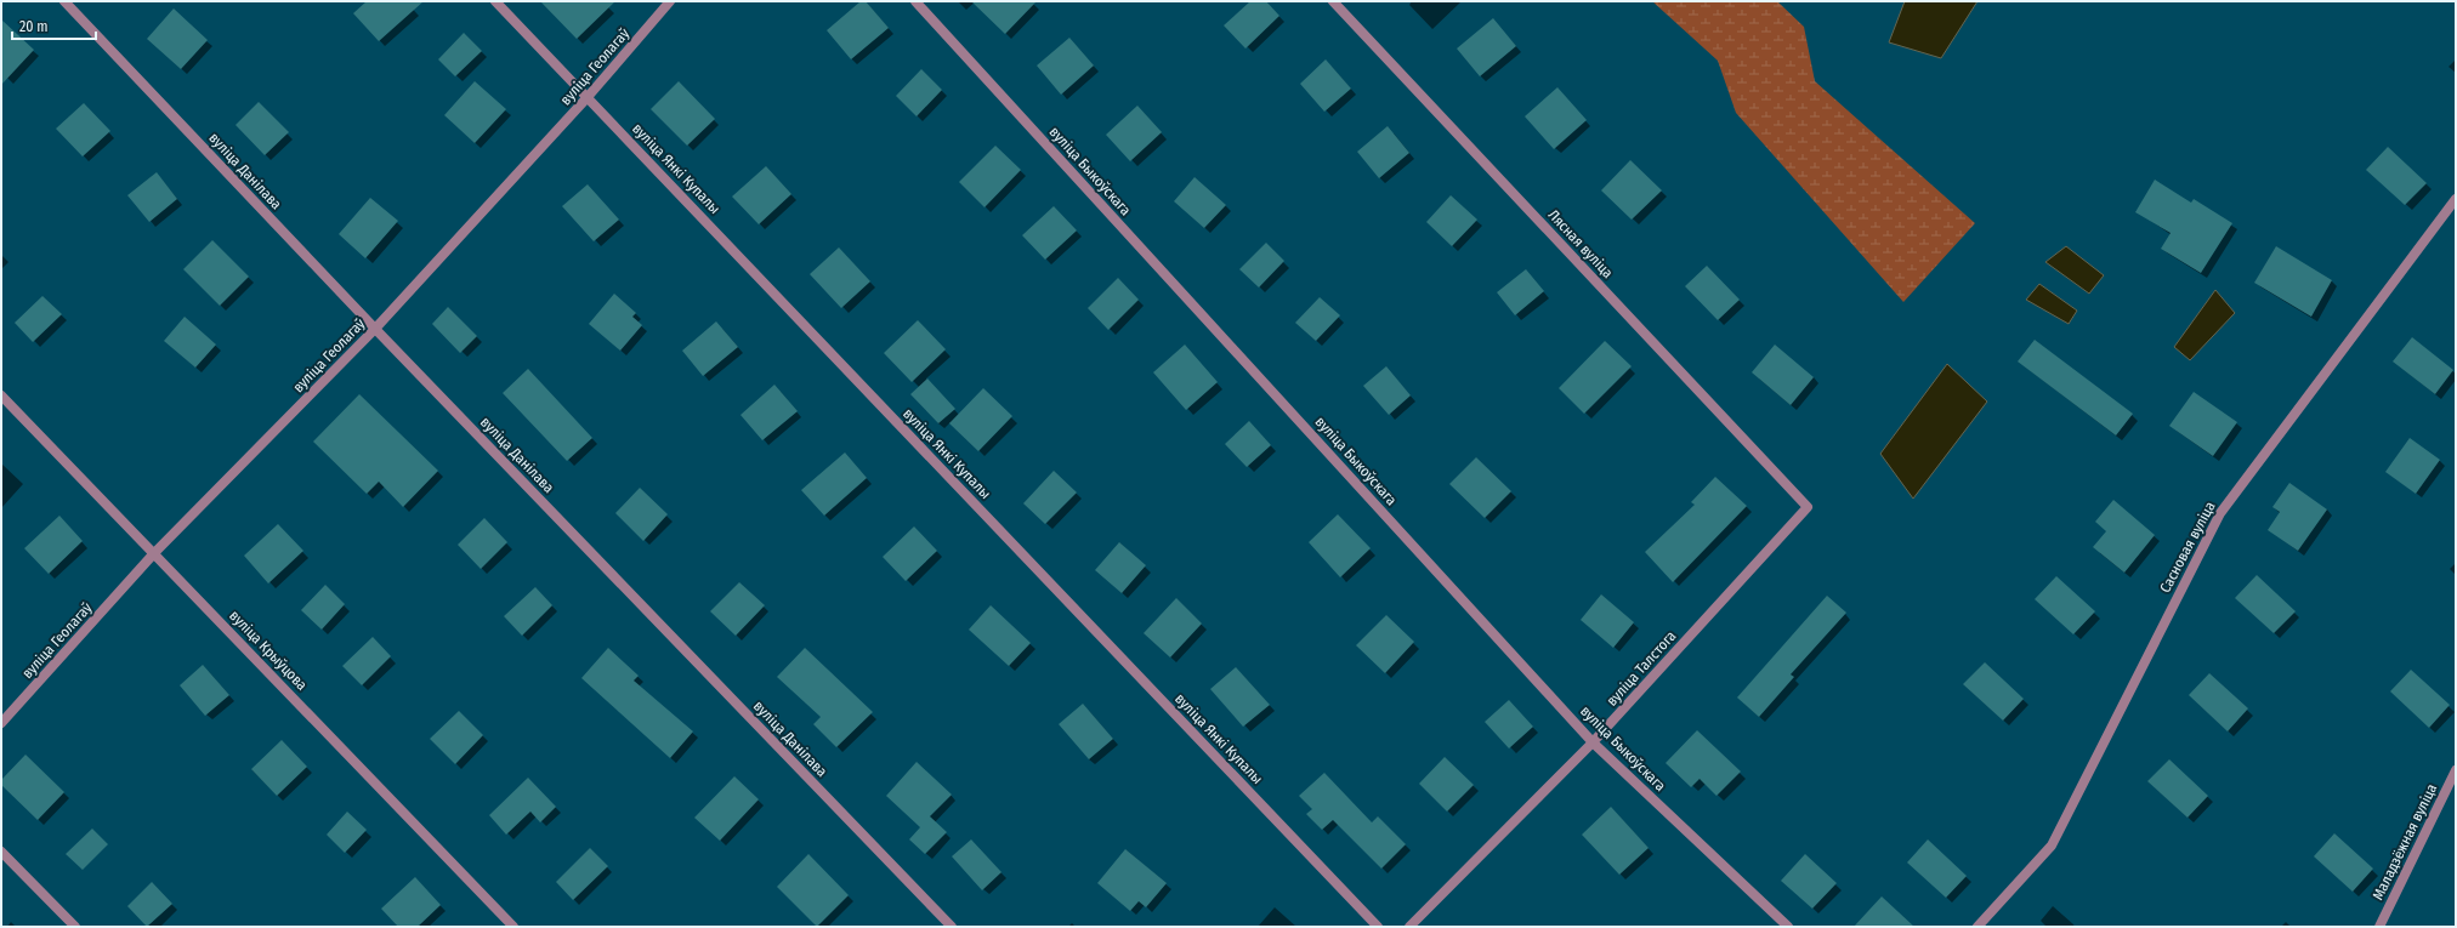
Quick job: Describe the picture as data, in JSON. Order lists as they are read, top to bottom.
{
  "streets": {
    "street": [
      "вуліца Геолагаў",
      "вуліца Янкі Купалы",
      "вуліца Данілава",
      "вуліца Быкоўскага",
      "Лясная вуліца",
      "Сасновая вуліца",
      "вуліца Крыўцова",
      "вуліца Талстога",
      "Маладзёжная вуліца"
    ]
  },
  "crossings": [
    ["вуліца Геолагаў", "вуліца Янкі Купалы"],
    ["вуліца Геолагаў", "вуліца Данілава"],
    ["вуліца Геолагаў", "вуліца Крыўцова"],
    ["вуліца Быкоўскага", "вуліца Талстога"],
    ["Лясная вуліца", "вуліца Талстога"]
  ],
  "scale_bar": "20 m"
}
